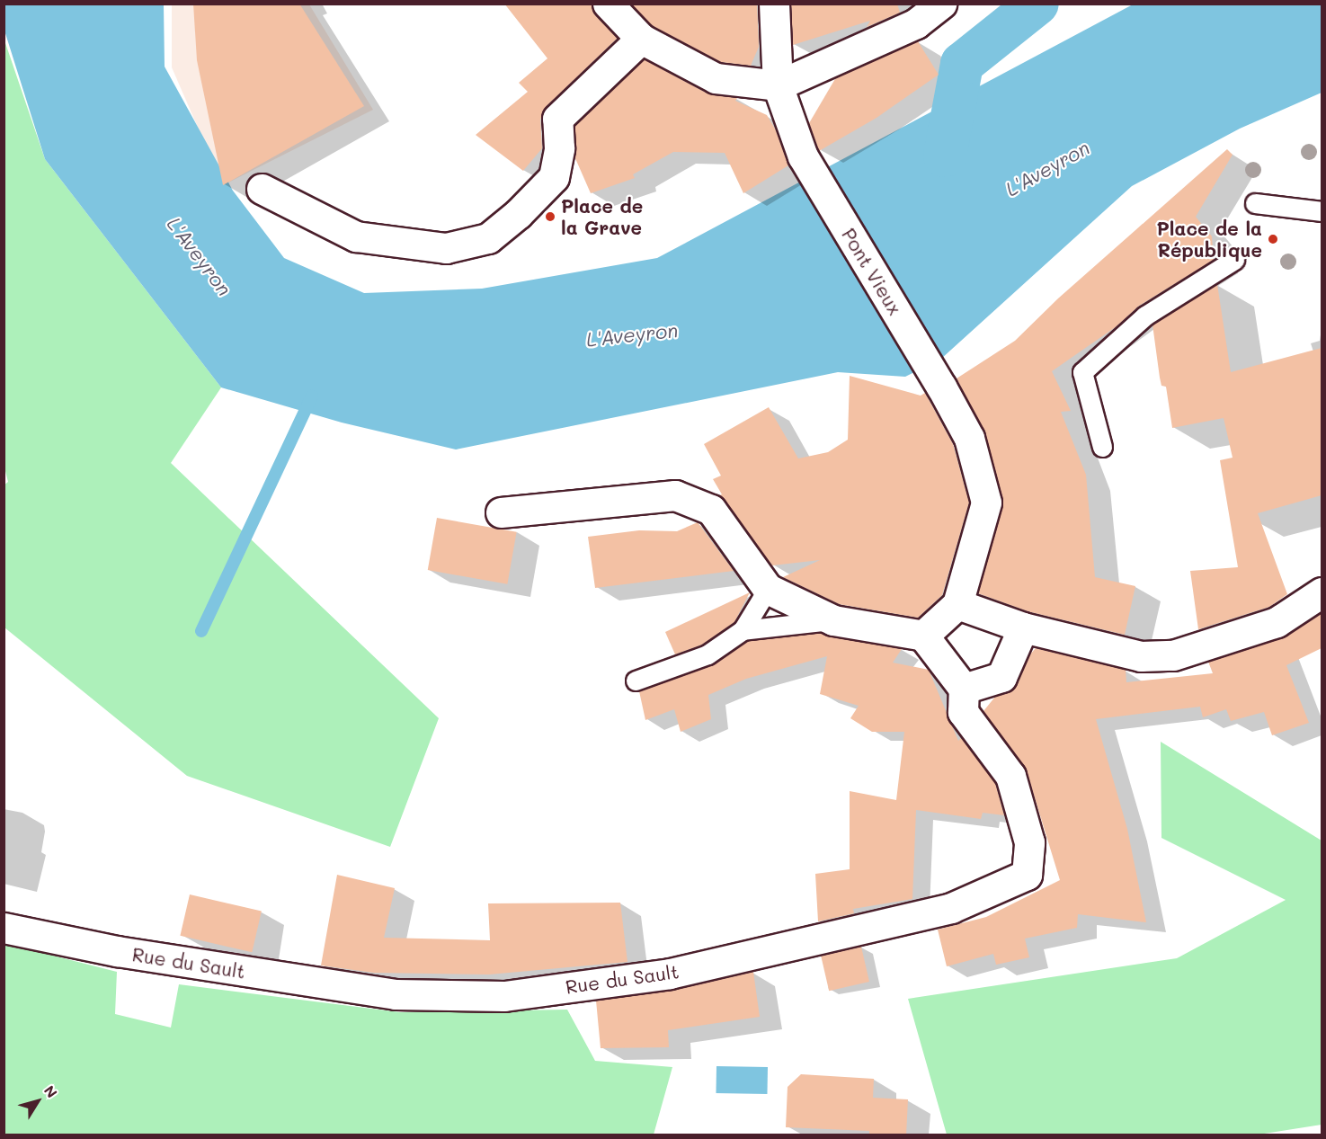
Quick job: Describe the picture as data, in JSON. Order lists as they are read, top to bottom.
{
  "streets": {
    "street": ["Pont Vieux", "Rue du Sault"]
  },
  "water": ["L'Aveyron"],
  "places": ["Place de la Grave", "Place de la République"],
  "north": "top right"
}
